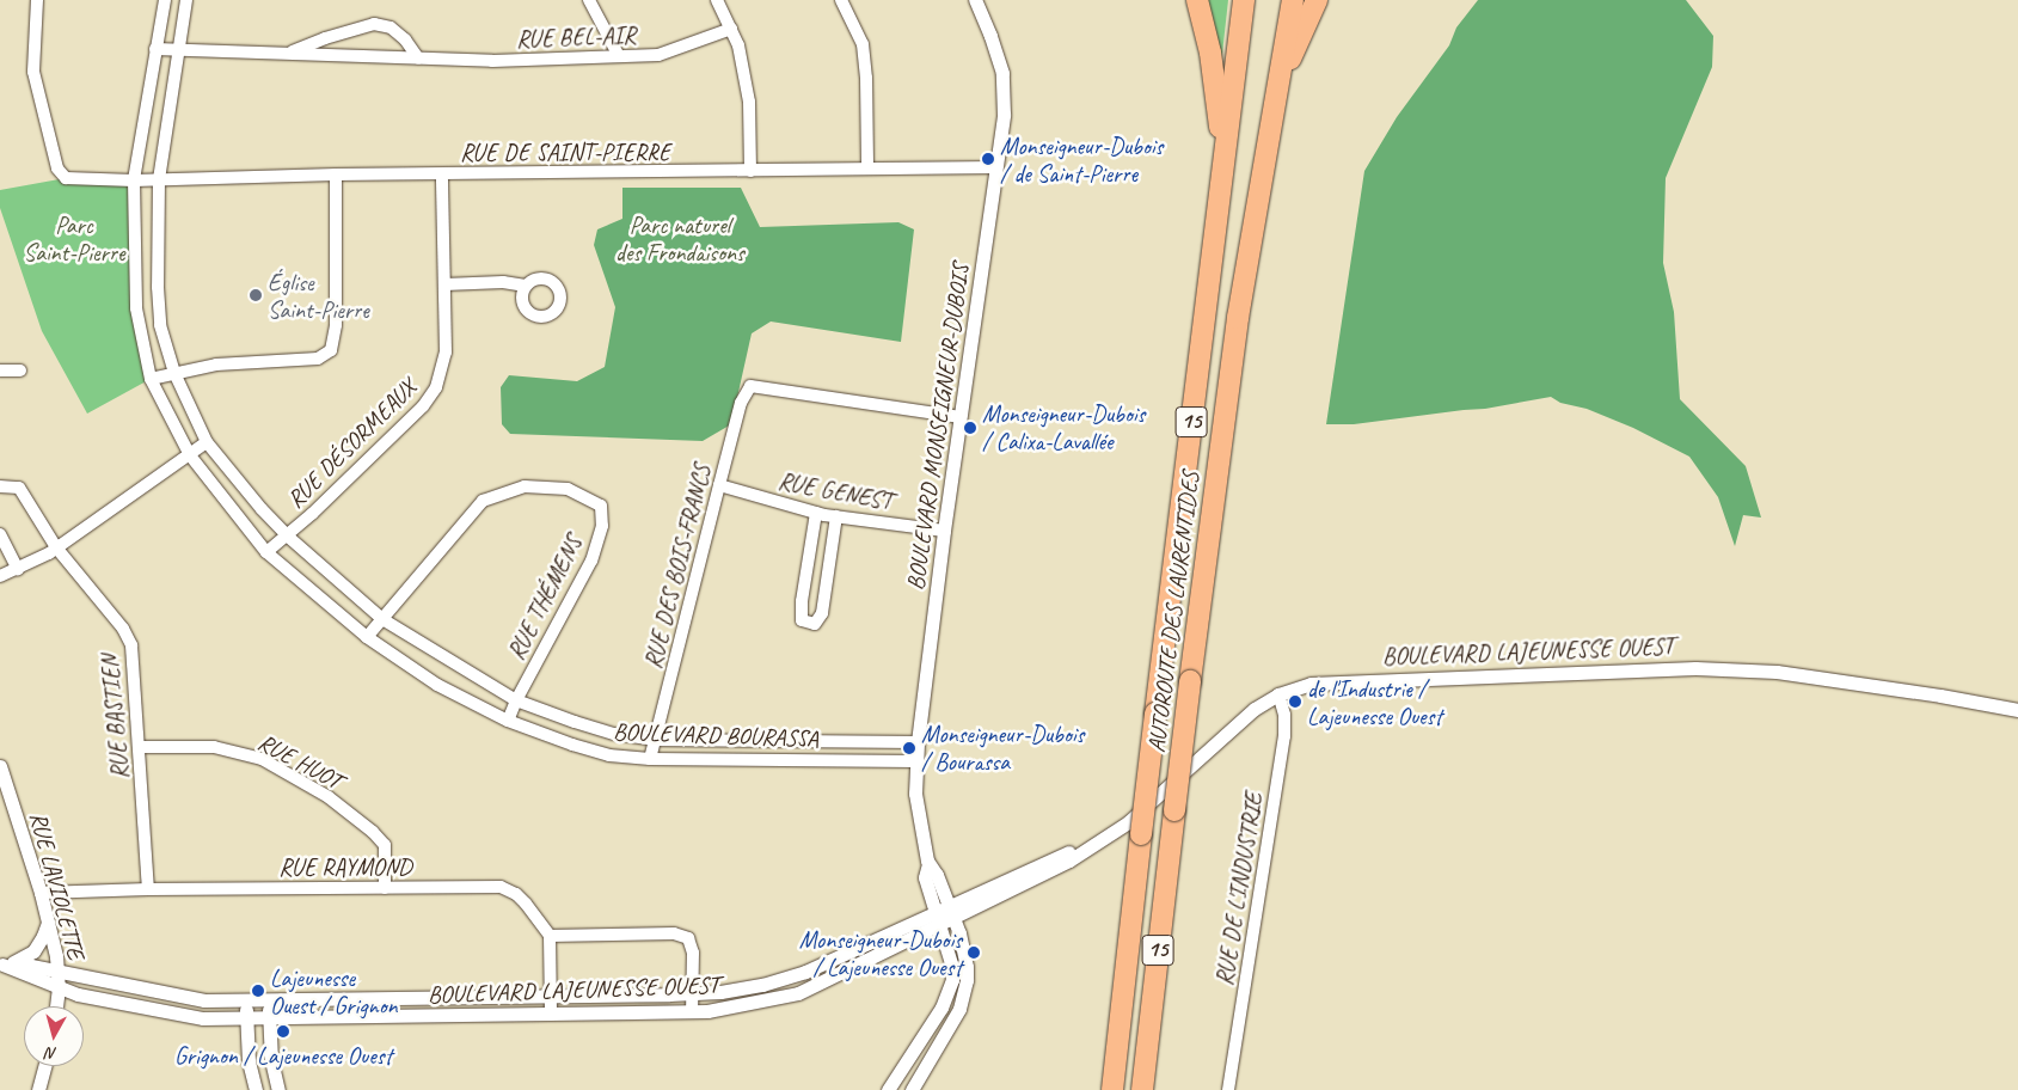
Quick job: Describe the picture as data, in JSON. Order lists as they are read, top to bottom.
{
  "streets": {
    "highway": ["15", "AUTOROUTE DES LAURENTIDES"],
    "street": [
      "RUE BEL-AIR",
      "RUE DE SAINT-PIERRE",
      "BOULEVARD MONSEIGNEUR-DUBOIS",
      "RUE DÉSORMEAUX",
      "RUE GENEST",
      "RUE DES BOIS-FRANCS",
      "RUE THÉMENS",
      "BOULEVARD LAJEUNESSE OUEST",
      "RUE BASTIEN",
      "BOULEVARD BOURASSA",
      "RUE HUOT",
      "RUE RAYMOND",
      "RUE LAVIOLETTE",
      "RUE DE L'INDUSTRIE"
    ]
  },
  "crossings": [
    ["RUE BEL-AIR", "BOULEVARD BOURASSA"],
    ["RUE DE SAINT-PIERRE", "BOULEVARD MONSEIGNEUR-DUBOIS"],
    ["RUE DE SAINT-PIERRE", "RUE DÉSORMEAUX"],
    ["RUE DE SAINT-PIERRE", "BOULEVARD BOURASSA"],
    ["BOULEVARD MONSEIGNEUR-DUBOIS", "RUE GENEST"],
    ["BOULEVARD MONSEIGNEUR-DUBOIS", "RUE DES BOIS-FRANCS"],
    ["BOULEVARD MONSEIGNEUR-DUBOIS", "BOULEVARD LAJEUNESSE OUEST"],
    ["BOULEVARD MONSEIGNEUR-DUBOIS", "BOULEVARD BOURASSA"],
    ["RUE DÉSORMEAUX", "BOULEVARD BOURASSA"],
    ["RUE GENEST", "RUE DES BOIS-FRANCS"],
    ["RUE DES BOIS-FRANCS", "BOULEVARD BOURASSA"],
    ["RUE THÉMENS", "BOULEVARD BOURASSA"],
    ["BOULEVARD LAJEUNESSE OUEST", "RUE LAVIOLETTE"],
    ["BOULEVARD LAJEUNESSE OUEST", "RUE DE L'INDUSTRIE"],
    ["RUE BASTIEN", "RUE HUOT"],
    ["RUE BASTIEN", "RUE RAYMOND"],
    ["RUE HUOT", "RUE RAYMOND"],
    ["RUE RAYMOND", "RUE LAVIOLETTE"]
  ],
  "parks": ["Parc Saint-Pierre", "Parc naturel des Frondaisons"],
  "places": [
    "Monseigneur-Dubois / de Saint-Pierre",
    "Église Saint-Pierre",
    "Monseigneur-Dubois / Calixa-Lavallée",
    "de l'Industrie / Lajeunesse Ouest",
    "Monseigneur-Dubois / Bourassa",
    "Monseigneur-Dubois / Lajeunesse Ouest",
    "Lajeunesse Ouest / Grignon",
    "Grignon / Lajeunesse Ouest"
  ],
  "north": "bottom"
}
